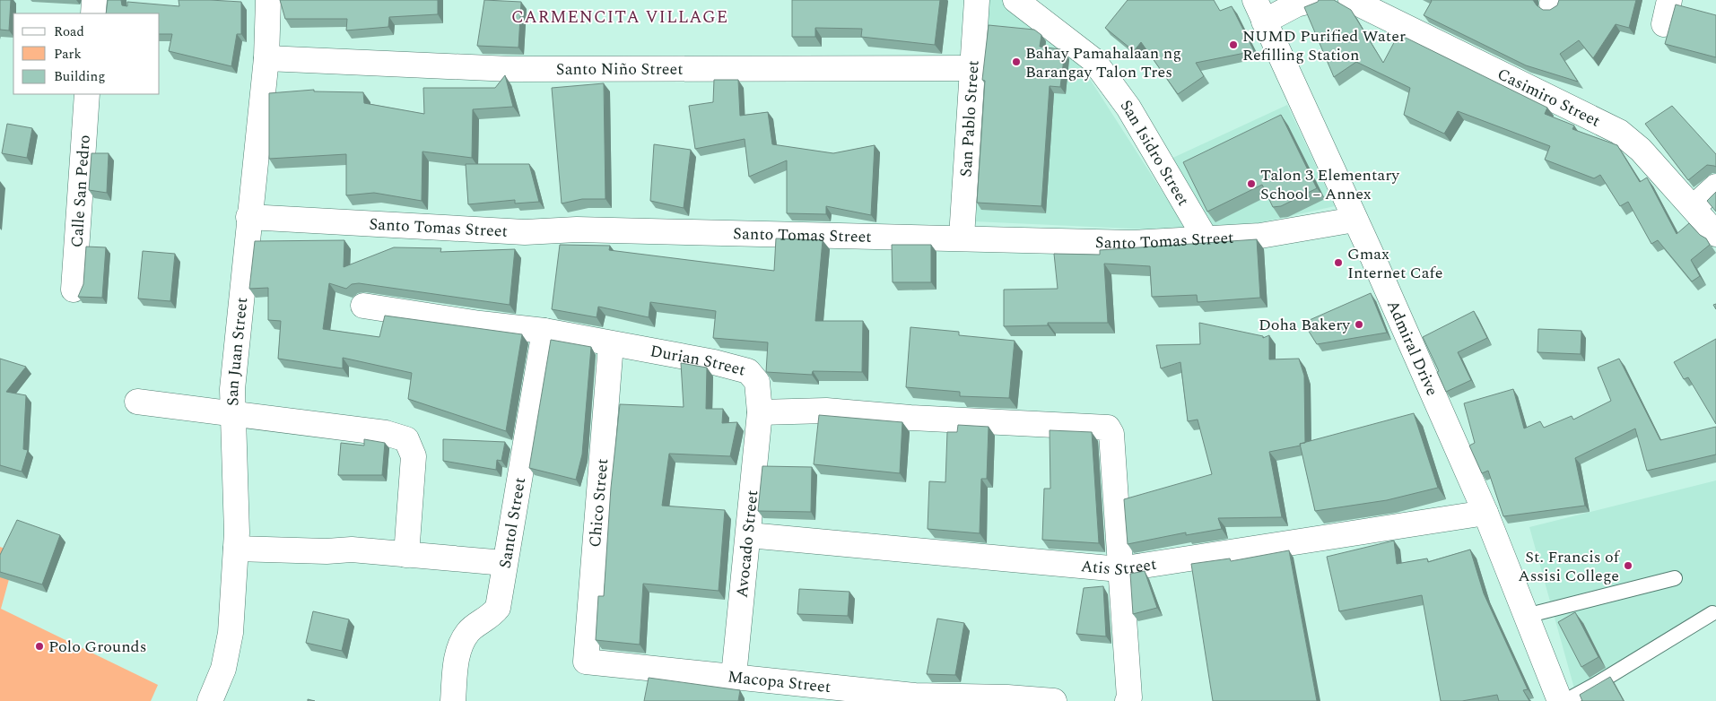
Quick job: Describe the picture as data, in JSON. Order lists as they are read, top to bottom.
{
  "streets": {
    "street": [
      "Santo Niño Street",
      "Casimiro Street",
      "San Pablo Street",
      "San Isidro Street",
      "Calle San Pedro",
      "Santo Tomas Street",
      "Admiral Drive",
      "San Juan Street",
      "Durian Street",
      "Chico Street",
      "Santol Street",
      "Avocado Street",
      "Atis Street",
      "Macopa Street"
    ]
  },
  "crossings": [
    ["Santo Niño Street", "San Pablo Street"],
    ["Santo Niño Street", "San Juan Street"],
    ["San Pablo Street", "Santo Tomas Street"],
    ["San Isidro Street", "Santo Tomas Street"],
    ["Santo Tomas Street", "Admiral Drive"],
    ["Santo Tomas Street", "San Juan Street"],
    ["Admiral Drive", "Atis Street"],
    ["Durian Street", "Chico Street"],
    ["Durian Street", "Santol Street"],
    ["Durian Street", "Avocado Street"],
    ["Chico Street", "Macopa Street"],
    ["Avocado Street", "Atis Street"],
    ["Avocado Street", "Macopa Street"]
  ],
  "districts": ["CARMENCITA VILLAGE"],
  "places": [
    "NUMD Purified Water Refilling Station",
    "Bahay Pamahalaan ng Barangay Talon Tres",
    "Talon 3 Elementary School – Annex",
    "Gmax Internet Cafe",
    "Doha Bakery",
    "St. Francis of Assisi College",
    "Polo Grounds"
  ],
  "legend": ["Road", "Park", "Building"]
}
